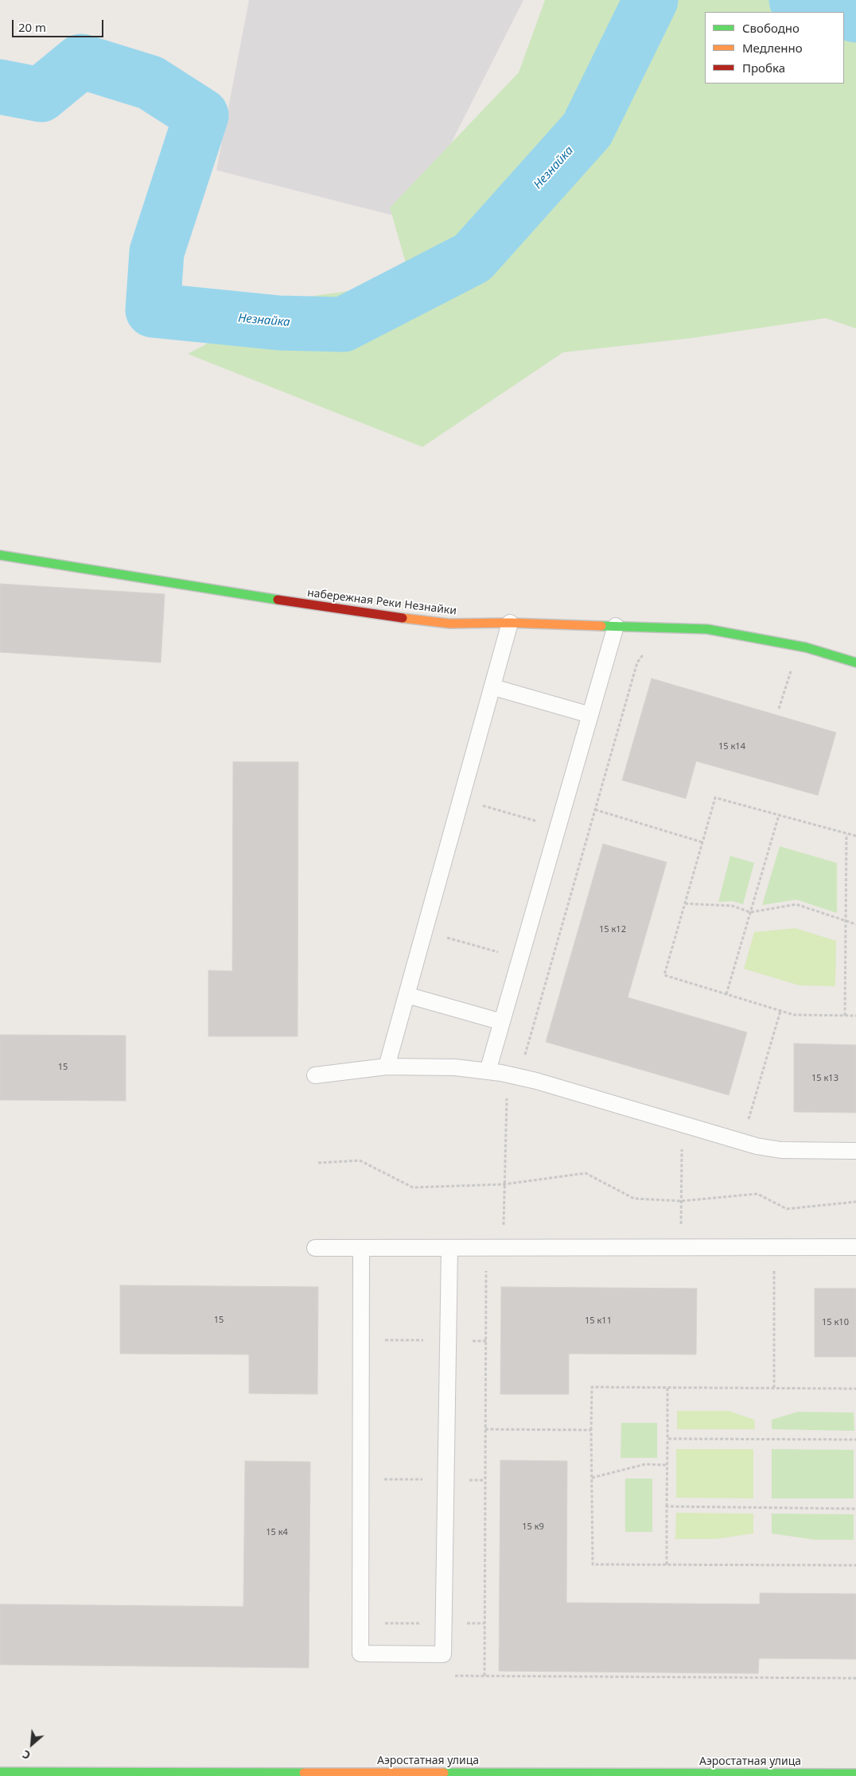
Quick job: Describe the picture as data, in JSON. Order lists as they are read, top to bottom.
{
  "streets": {
    "street": ["набережная Реки Незнайки", "Аэростатная улица"]
  },
  "water": ["Незнайка"],
  "house_numbers": [
    "15 к14",
    "15 к12",
    "15",
    "15 к13",
    "15",
    "15 к11",
    "15 к10",
    "15 к9",
    "15 к4"
  ],
  "legend": ["Свободно", "Медленно", "Пробка"],
  "scale_bar": "20 m",
  "north": "bottom left"
}
